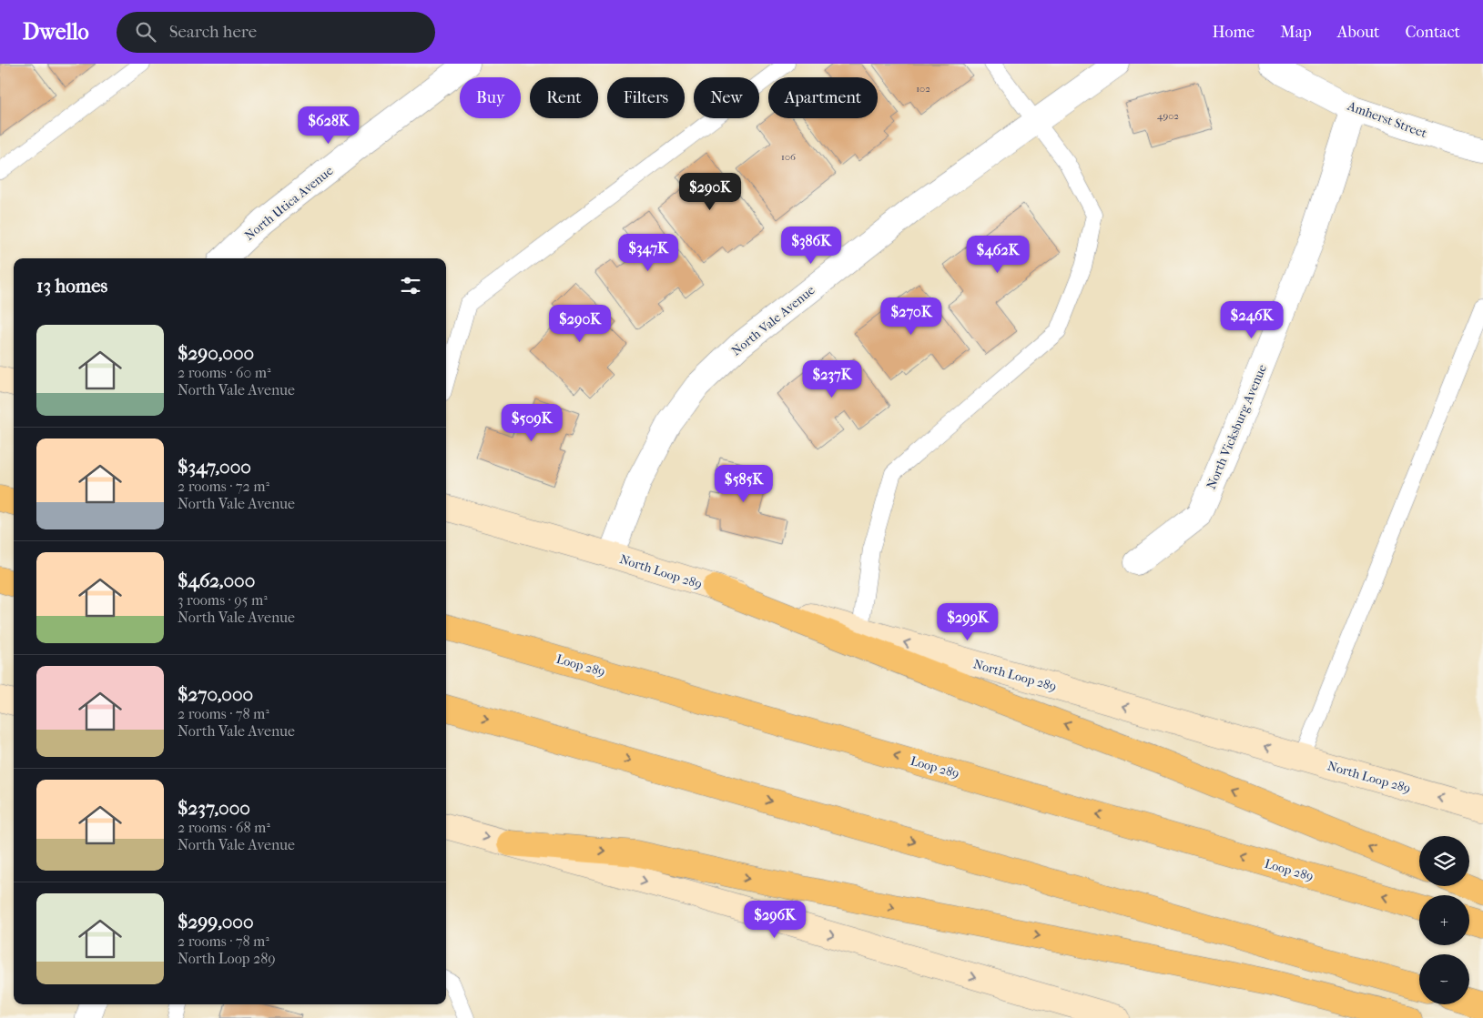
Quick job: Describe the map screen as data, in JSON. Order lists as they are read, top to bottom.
{
  "streets": {
    "highway": ["Loop 289"],
    "main road": ["North Loop 289"],
    "street": [
      "Amherst Street",
      "North Utica Avenue",
      "North Vale Avenue",
      "North Vicksburg Avenue"
    ]
  },
  "crossings": [
    ["Amherst Street", "North Vicksburg Avenue"],
    ["North Vale Avenue", "North Loop 289"]
  ],
  "one_way": ["North Loop 289"],
  "house_numbers": ["102", "4902", "106"],
  "page": {
    "header": "Dwello",
    "search": "Search here",
    "nav": [
      "Home",
      "Map",
      "About",
      "Contact"
    ],
    "chip": [
      "Buy",
      "Rent",
      "Filters",
      "New",
      "Apartment"
    ],
    "price": [
      "$628K",
      "$290K",
      "$386K",
      "$347K",
      "$462K",
      "$270K",
      "$246K",
      "$290K",
      "$237K",
      "$509K",
      "$585K",
      "$299K",
      "$296K"
    ],
    "heading": "13 homes",
    "list": [
      {
        "name": "$290,000",
        "note": "2 rooms · 60 m² · North Vale Avenue"
      },
      {
        "name": "$347,000",
        "note": "2 rooms · 72 m² · North Vale Avenue"
      },
      {
        "name": "$462,000",
        "note": "3 rooms · 95 m² · North Vale Avenue"
      },
      {
        "name": "$270,000",
        "note": "2 rooms · 78 m² · North Vale Avenue"
      },
      {
        "name": "$237,000",
        "note": "2 rooms · 68 m² · North Vale Avenue"
      },
      {
        "name": "$299,000",
        "note": "2 rooms · 78 m² · North Loop 289"
      }
    ],
    "map_buttons": ["+", "−"]
  }
}
